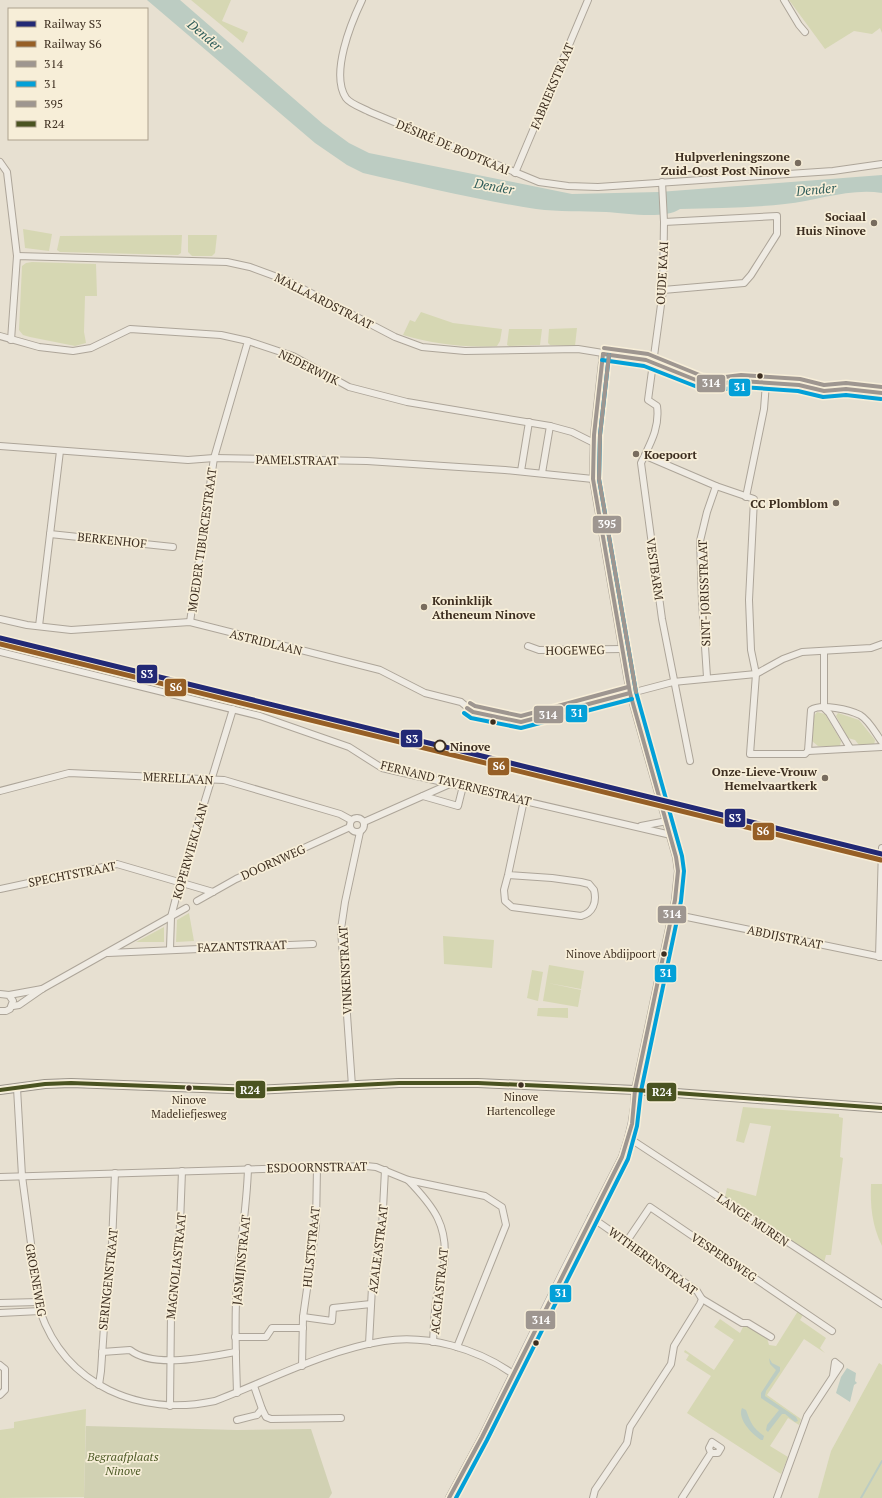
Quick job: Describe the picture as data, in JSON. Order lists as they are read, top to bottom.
{
  "streets": {
    "street": [
      "FABRIEKSTRAAT",
      "DÉSIRÉ DE BODTKAAI",
      "OUDE KAAI",
      "MALLAARDSTRAAT",
      "NEDERWIJK",
      "PAMELSTRAAT",
      "BERKENHOF",
      "MOEDER TIBURCESTRAAT",
      "VESTBARM",
      "SINT-JORISSTRAAT",
      "ASTRIDLAAN",
      "HOGEWEG",
      "MERELLAAN",
      "FERNAND TAVERNESTRAAT",
      "KOPERWIEKLAAN",
      "DOORNWEG",
      "SPECHTSTRAAT",
      "ABDIJSTRAAT",
      "FAZANTSTRAAT",
      "VINKENSTRAAT",
      "ESDOORNSTRAAT",
      "LANGE MUREN",
      "HULSTSTRAAT",
      "AZALEASTRAAT",
      "VESPERSWEG",
      "JASMIJNSTRAAT",
      "WITHERENSTRAAT",
      "MAGNOLIASTRAAT",
      "SERINGENSTRAAT",
      "GROENEWEG",
      "ACACIASTRAAT"
    ]
  },
  "crossings": [
    ["FABRIEKSTRAAT", "DÉSIRÉ DE BODTKAAI"],
    ["DÉSIRÉ DE BODTKAAI", "OUDE KAAI"],
    ["OUDE KAAI", "MALLAARDSTRAAT"],
    ["OUDE KAAI", "VESTBARM"],
    ["NEDERWIJK", "MOEDER TIBURCESTRAAT"],
    ["PAMELSTRAAT", "MOEDER TIBURCESTRAAT"],
    ["MOEDER TIBURCESTRAAT", "ASTRIDLAAN"],
    ["MERELLAAN", "KOPERWIEKLAAN"],
    ["MERELLAAN", "DOORNWEG"],
    ["MERELLAAN", "VINKENSTRAAT"],
    ["FERNAND TAVERNESTRAAT", "KOPERWIEKLAAN"],
    ["KOPERWIEKLAAN", "SPECHTSTRAAT"],
    ["KOPERWIEKLAAN", "FAZANTSTRAAT"],
    ["DOORNWEG", "SPECHTSTRAAT"],
    ["DOORNWEG", "VINKENSTRAAT"],
    ["ESDOORNSTRAAT", "HULSTSTRAAT"],
    ["ESDOORNSTRAAT", "AZALEASTRAAT"],
    ["ESDOORNSTRAAT", "JASMIJNSTRAAT"],
    ["ESDOORNSTRAAT", "MAGNOLIASTRAAT"],
    ["ESDOORNSTRAAT", "SERINGENSTRAAT"],
    ["ESDOORNSTRAAT", "GROENEWEG"],
    ["ESDOORNSTRAAT", "ACACIASTRAAT"],
    ["HULSTSTRAAT", "AZALEASTRAAT"],
    ["HULSTSTRAAT", "GROENEWEG"],
    ["AZALEASTRAAT", "GROENEWEG"],
    ["VESPERSWEG", "WITHERENSTRAAT"],
    ["JASMIJNSTRAAT", "GROENEWEG"],
    ["MAGNOLIASTRAAT", "GROENEWEG"],
    ["SERINGENSTRAAT", "GROENEWEG"],
    ["GROENEWEG", "ACACIASTRAAT"]
  ],
  "water": ["Dender"],
  "parks": ["Begraafplaats Ninove"],
  "places": [
    "Hulpverleningszone Zuid-Oost Post Ninove",
    "Sociaal Huis Ninove",
    "Koepoort",
    "CC Plomblom",
    "Koninklijk Atheneum Ninove",
    "Ninove",
    "Onze-Lieve-Vrouw Hemelvaartkerk",
    "Ninove Abdijpoort",
    "Ninove Hartencollege",
    "Ninove Madeliefjesweg"
  ],
  "lines": [
    "transit line 395",
    "transit line 314",
    "transit line 31",
    "rail line S3",
    "rail line S6",
    "transit line R24"
  ],
  "legend": [
    "Railway S3",
    "Railway S6",
    "314",
    "31",
    "395",
    "R24"
  ]
}
